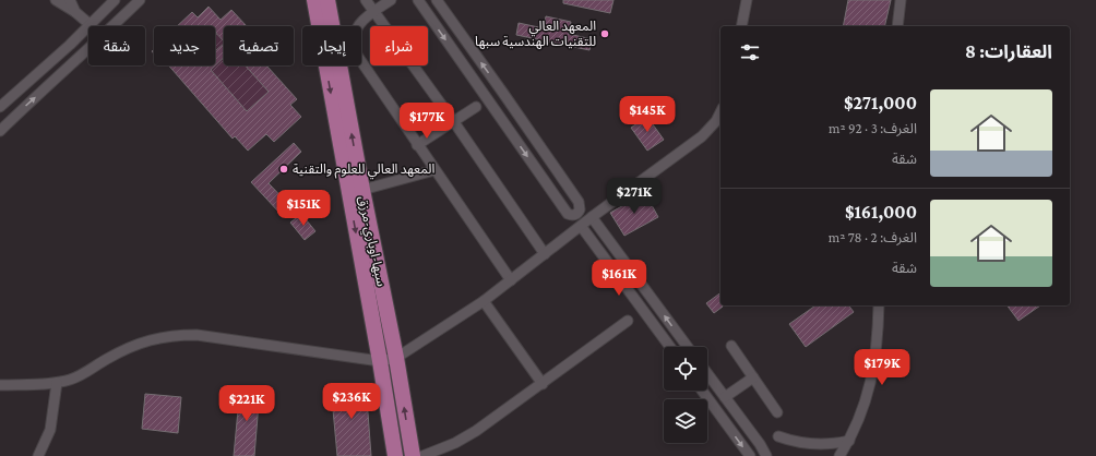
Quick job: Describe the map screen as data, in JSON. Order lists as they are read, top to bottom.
{
  "streets": {
    "highway": ["سبها-اوباري-مرزق"]
  },
  "places": ["المعهد العالي للتقنيات الهندسية سبها", "المعهد العالي للعلوم والتقنية"],
  "page": {
    "chip": [
      "شراء",
      "إيجار",
      "تصفية",
      "جديد",
      "شقة"
    ],
    "heading": "العقارات: 8",
    "list": [
      {
        "name": "$271,000",
        "note": "الغرف: 3 · 92 m² · شقة"
      },
      {
        "name": "$161,000",
        "note": "الغرف: 2 · 78 m² · شقة"
      }
    ],
    "price": [
      "$145K",
      "$177K",
      "$271K",
      "$151K",
      "$161K",
      "$179K",
      "$236K",
      "$221K"
    ]
  }
}
